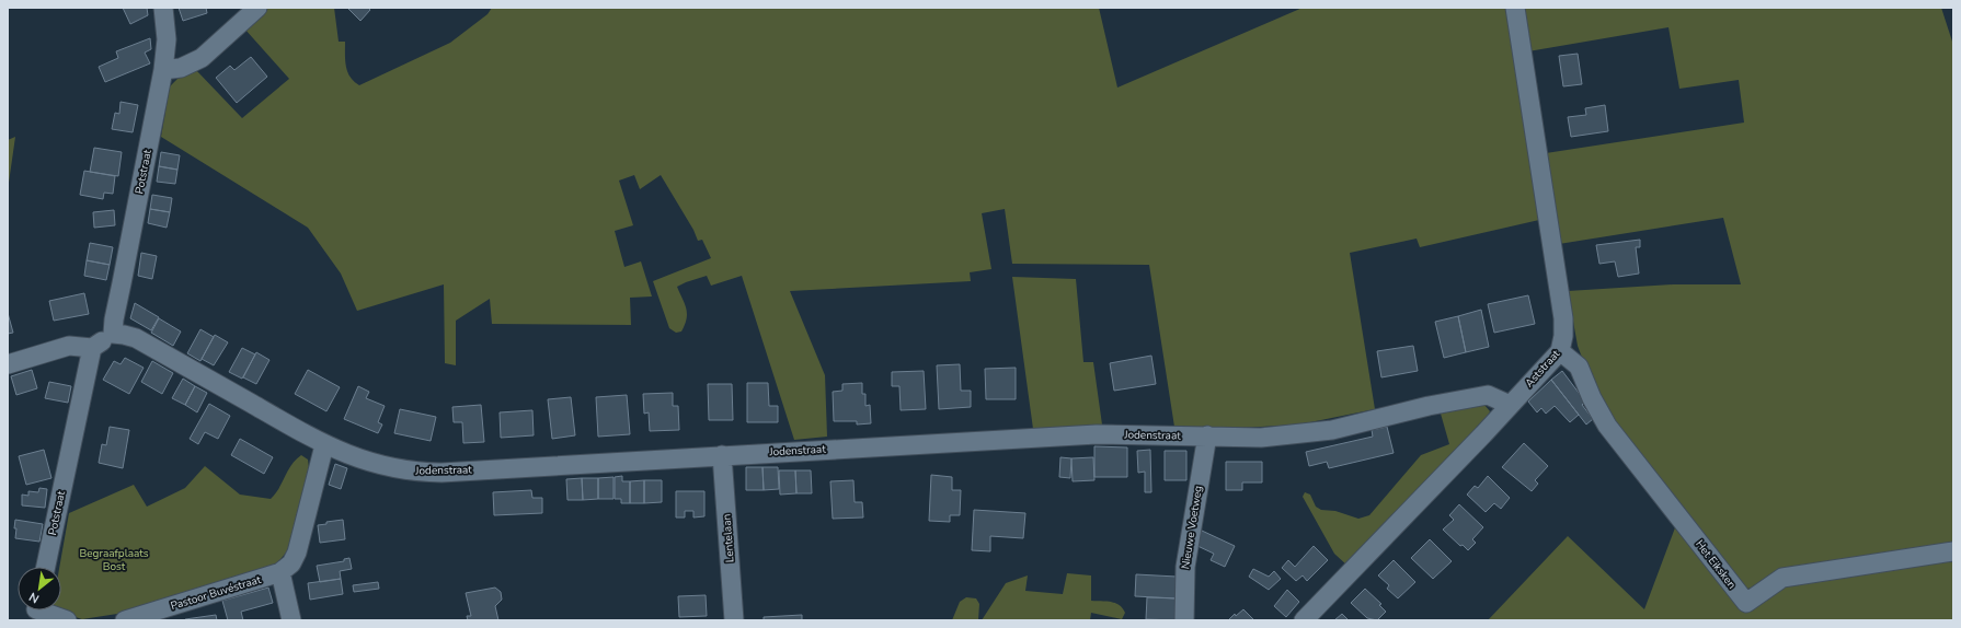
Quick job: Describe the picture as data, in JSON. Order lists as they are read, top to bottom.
{
  "streets": {
    "street": [
      "Potstraat",
      "Aststraat",
      "Jodenstraat",
      "Nieuwe Voetweg",
      "Lentelaan",
      "Het Eiksken",
      "Pastoor Buvéstraat"
    ]
  },
  "crossings": [
    ["Potstraat", "Jodenstraat"],
    ["Aststraat", "Jodenstraat"],
    ["Aststraat", "Het Eiksken"],
    ["Jodenstraat", "Nieuwe Voetweg"],
    ["Jodenstraat", "Lentelaan"],
    ["Jodenstraat", "Pastoor Buvéstraat"]
  ],
  "parks": ["Begraafplaats Bost"],
  "north": "bottom left"
}
